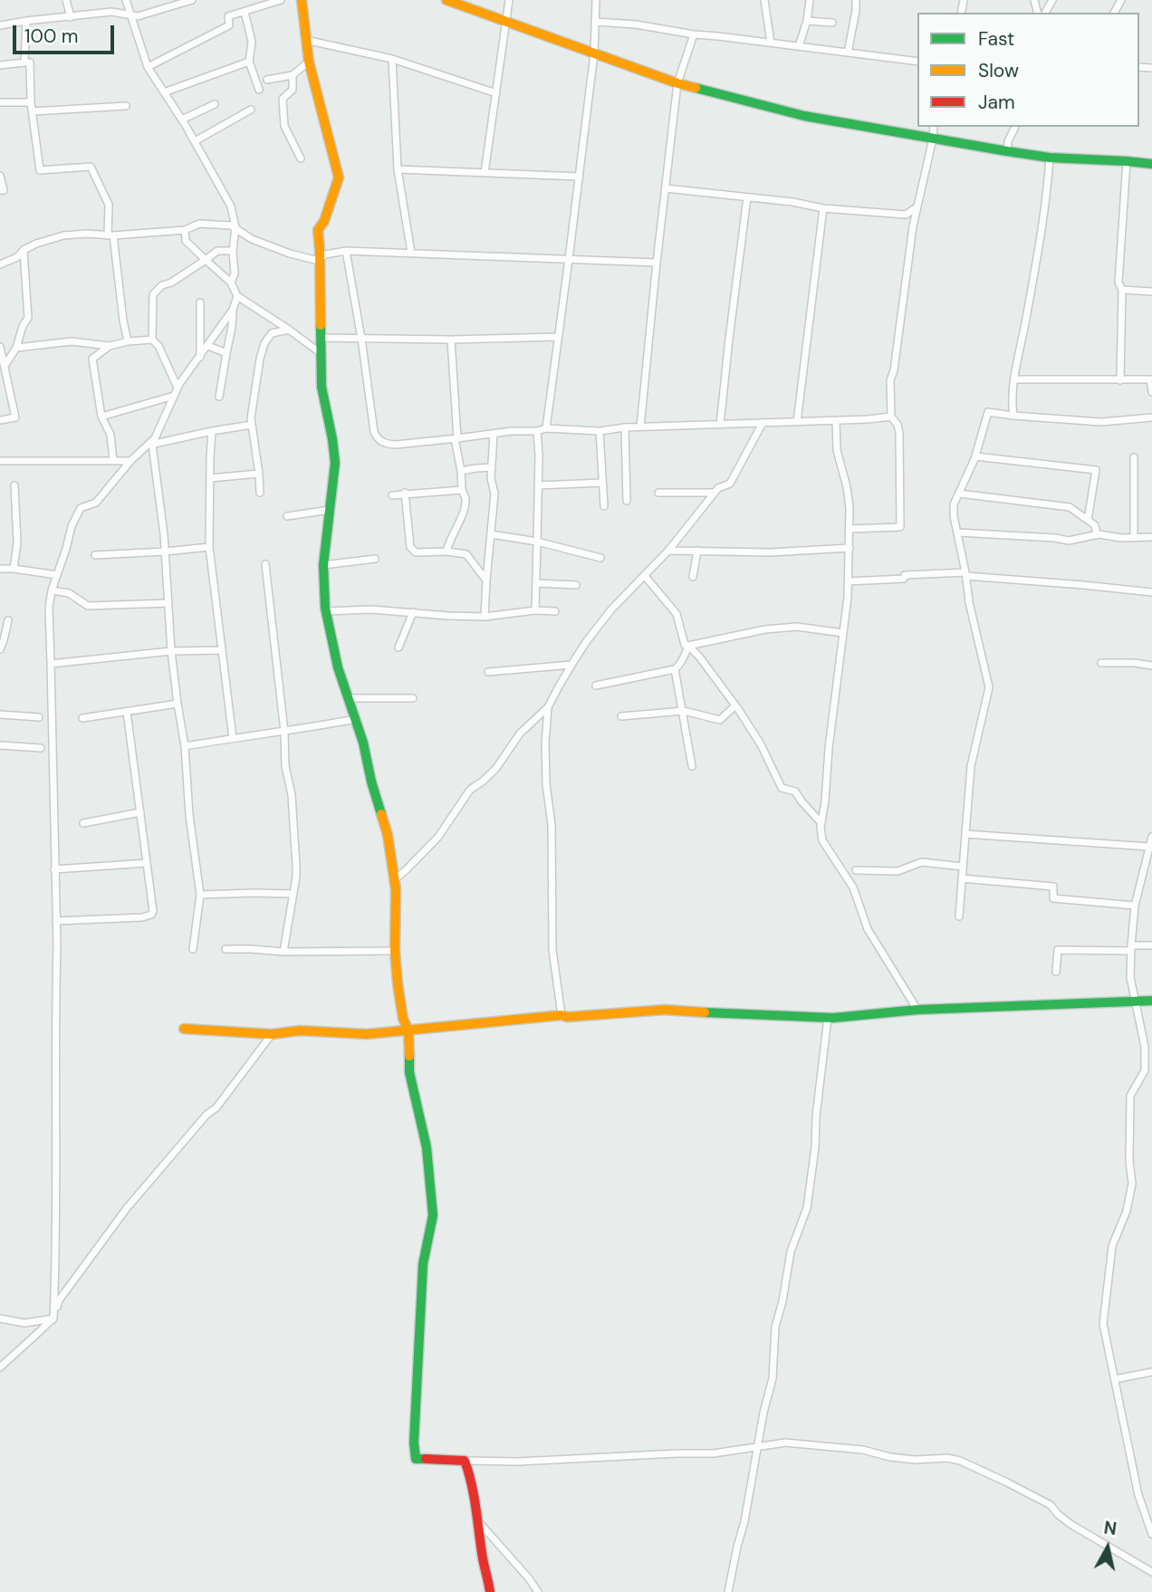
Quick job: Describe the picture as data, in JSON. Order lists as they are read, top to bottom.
{
  "legend": ["Fast", "Slow", "Jam"],
  "scale_bar": "100 m",
  "north": "top"
}
